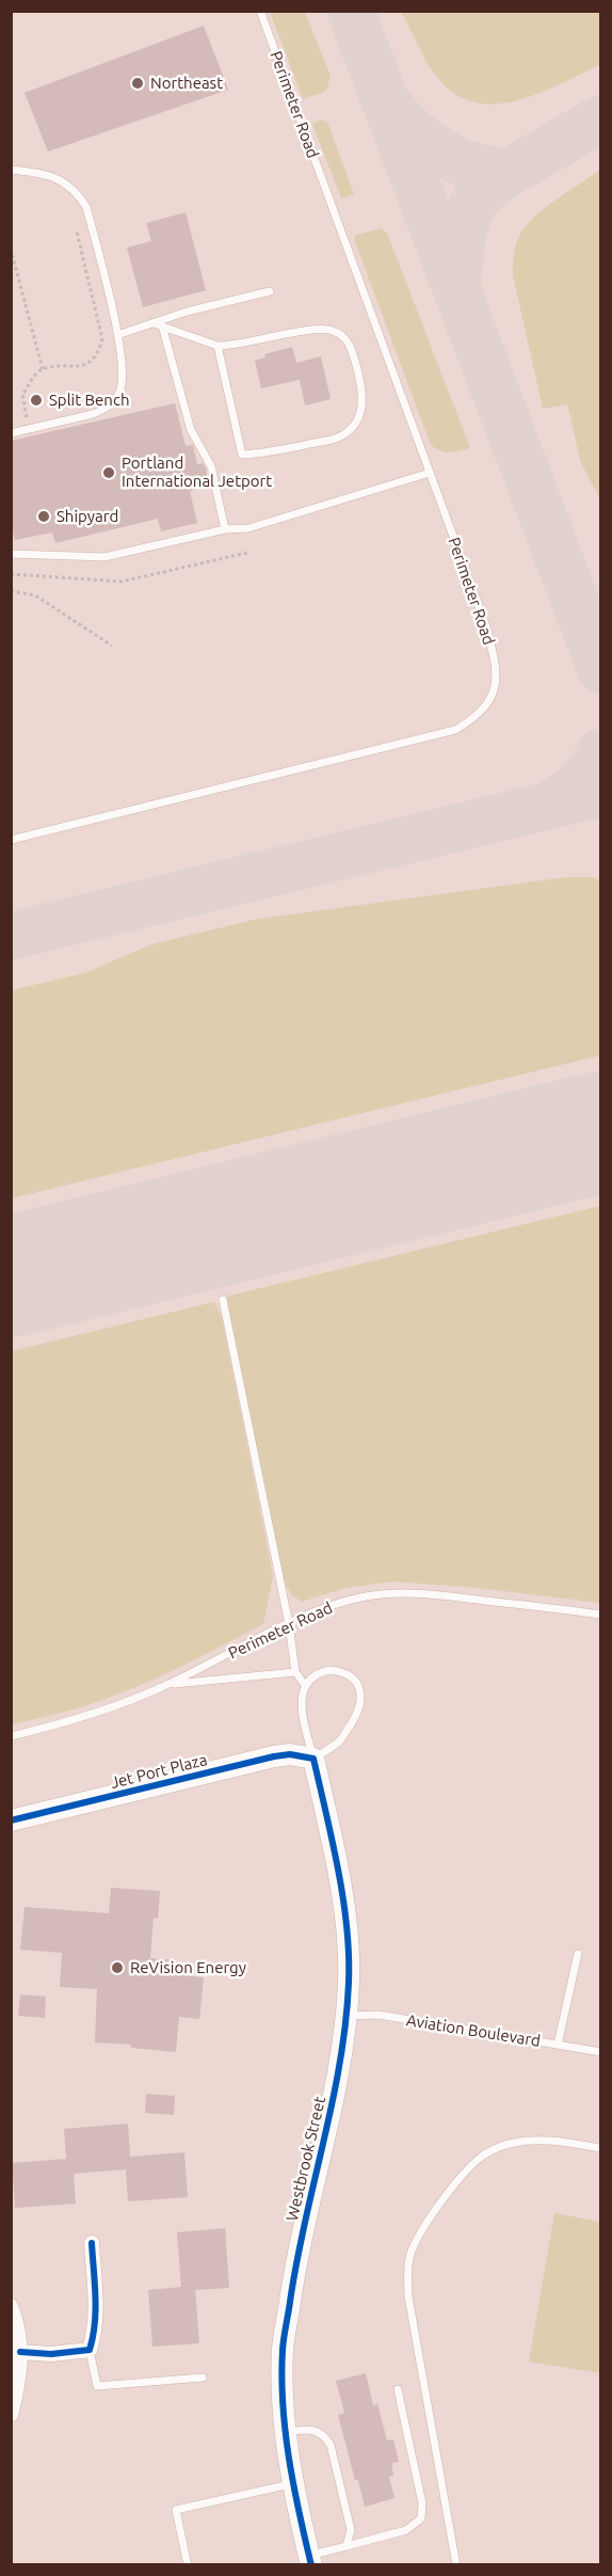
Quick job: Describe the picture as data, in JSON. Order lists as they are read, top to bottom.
{
  "streets": {
    "street": ["Jet Port Plaza", "Westbrook Street"],
    "lane": ["Perimeter Road", "Aviation Boulevard"]
  },
  "crossings": [
    ["Jet Port Plaza", "Westbrook Street"],
    ["Aviation Boulevard", "Westbrook Street"]
  ],
  "places": [
    "Northeast",
    "Split Bench",
    "Portland International Jetport",
    "Shipyard",
    "ReVision Energy"
  ]
}
